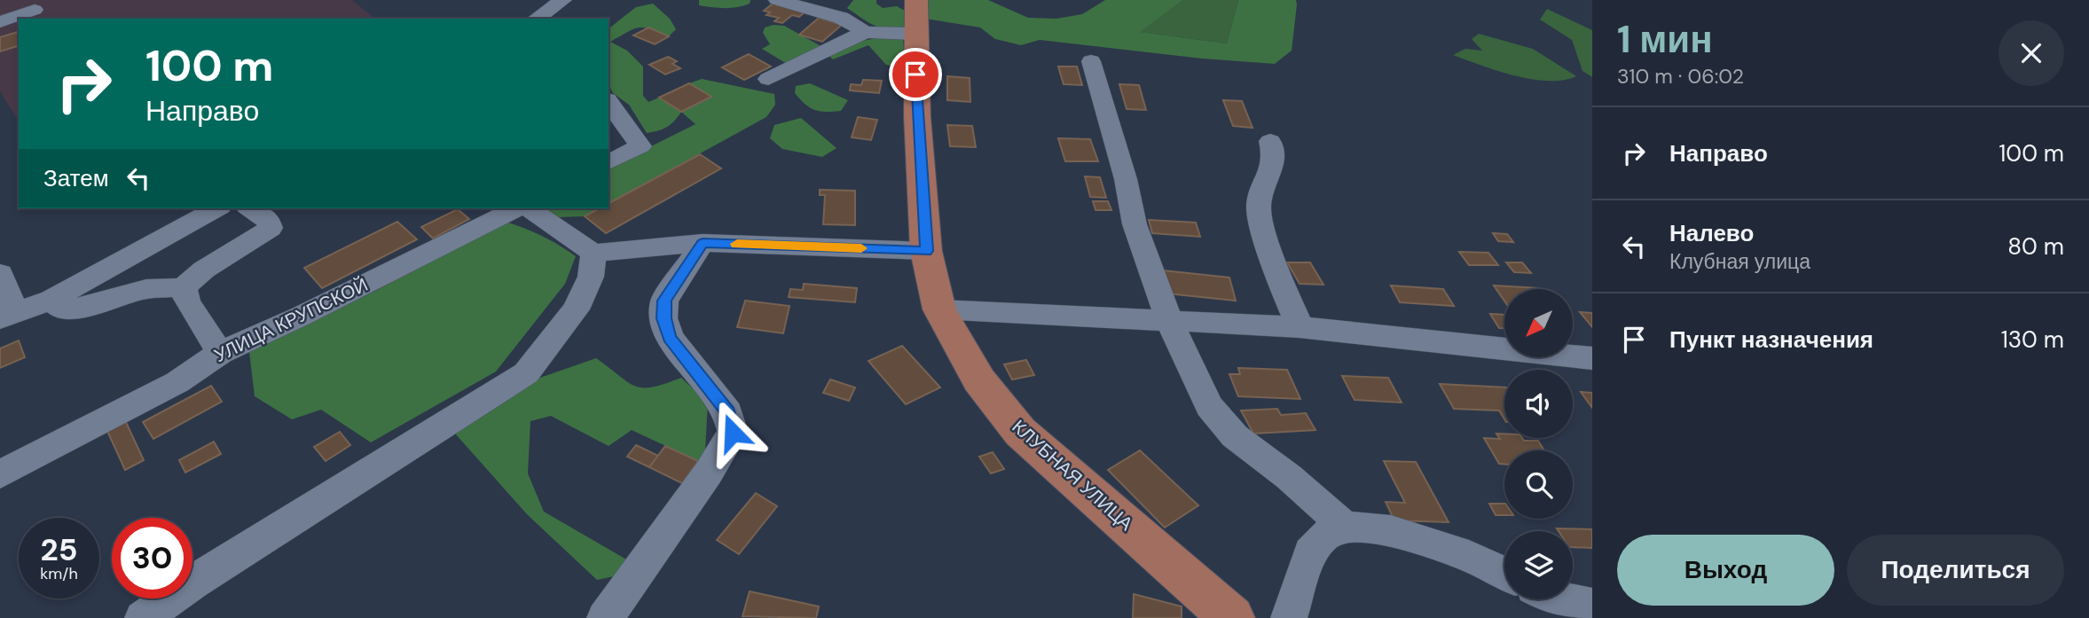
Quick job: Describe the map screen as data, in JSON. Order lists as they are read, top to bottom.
{
  "streets": {
    "main road": ["КЛУБНАЯ УЛИЦА"],
    "street": ["УЛИЦА КРУПСКОЙ"]
  },
  "north": "bottom left",
  "page": {
    "heading": ["1 мин", "310 m · 06:02"],
    "turn": ["100 m", "Направо"],
    "list": [
      {
        "name": "Направо",
        "value": "100 m"
      },
      {
        "name": "Налево",
        "note": "Клубная улица",
        "value": "80 m"
      },
      {
        "name": "Пункт назначения",
        "value": "130 m"
      }
    ],
    "then": "Затем",
    "speed": "25 km/h",
    "limit": "30",
    "buttons": ["Выход", "Поделиться"]
  }
}
